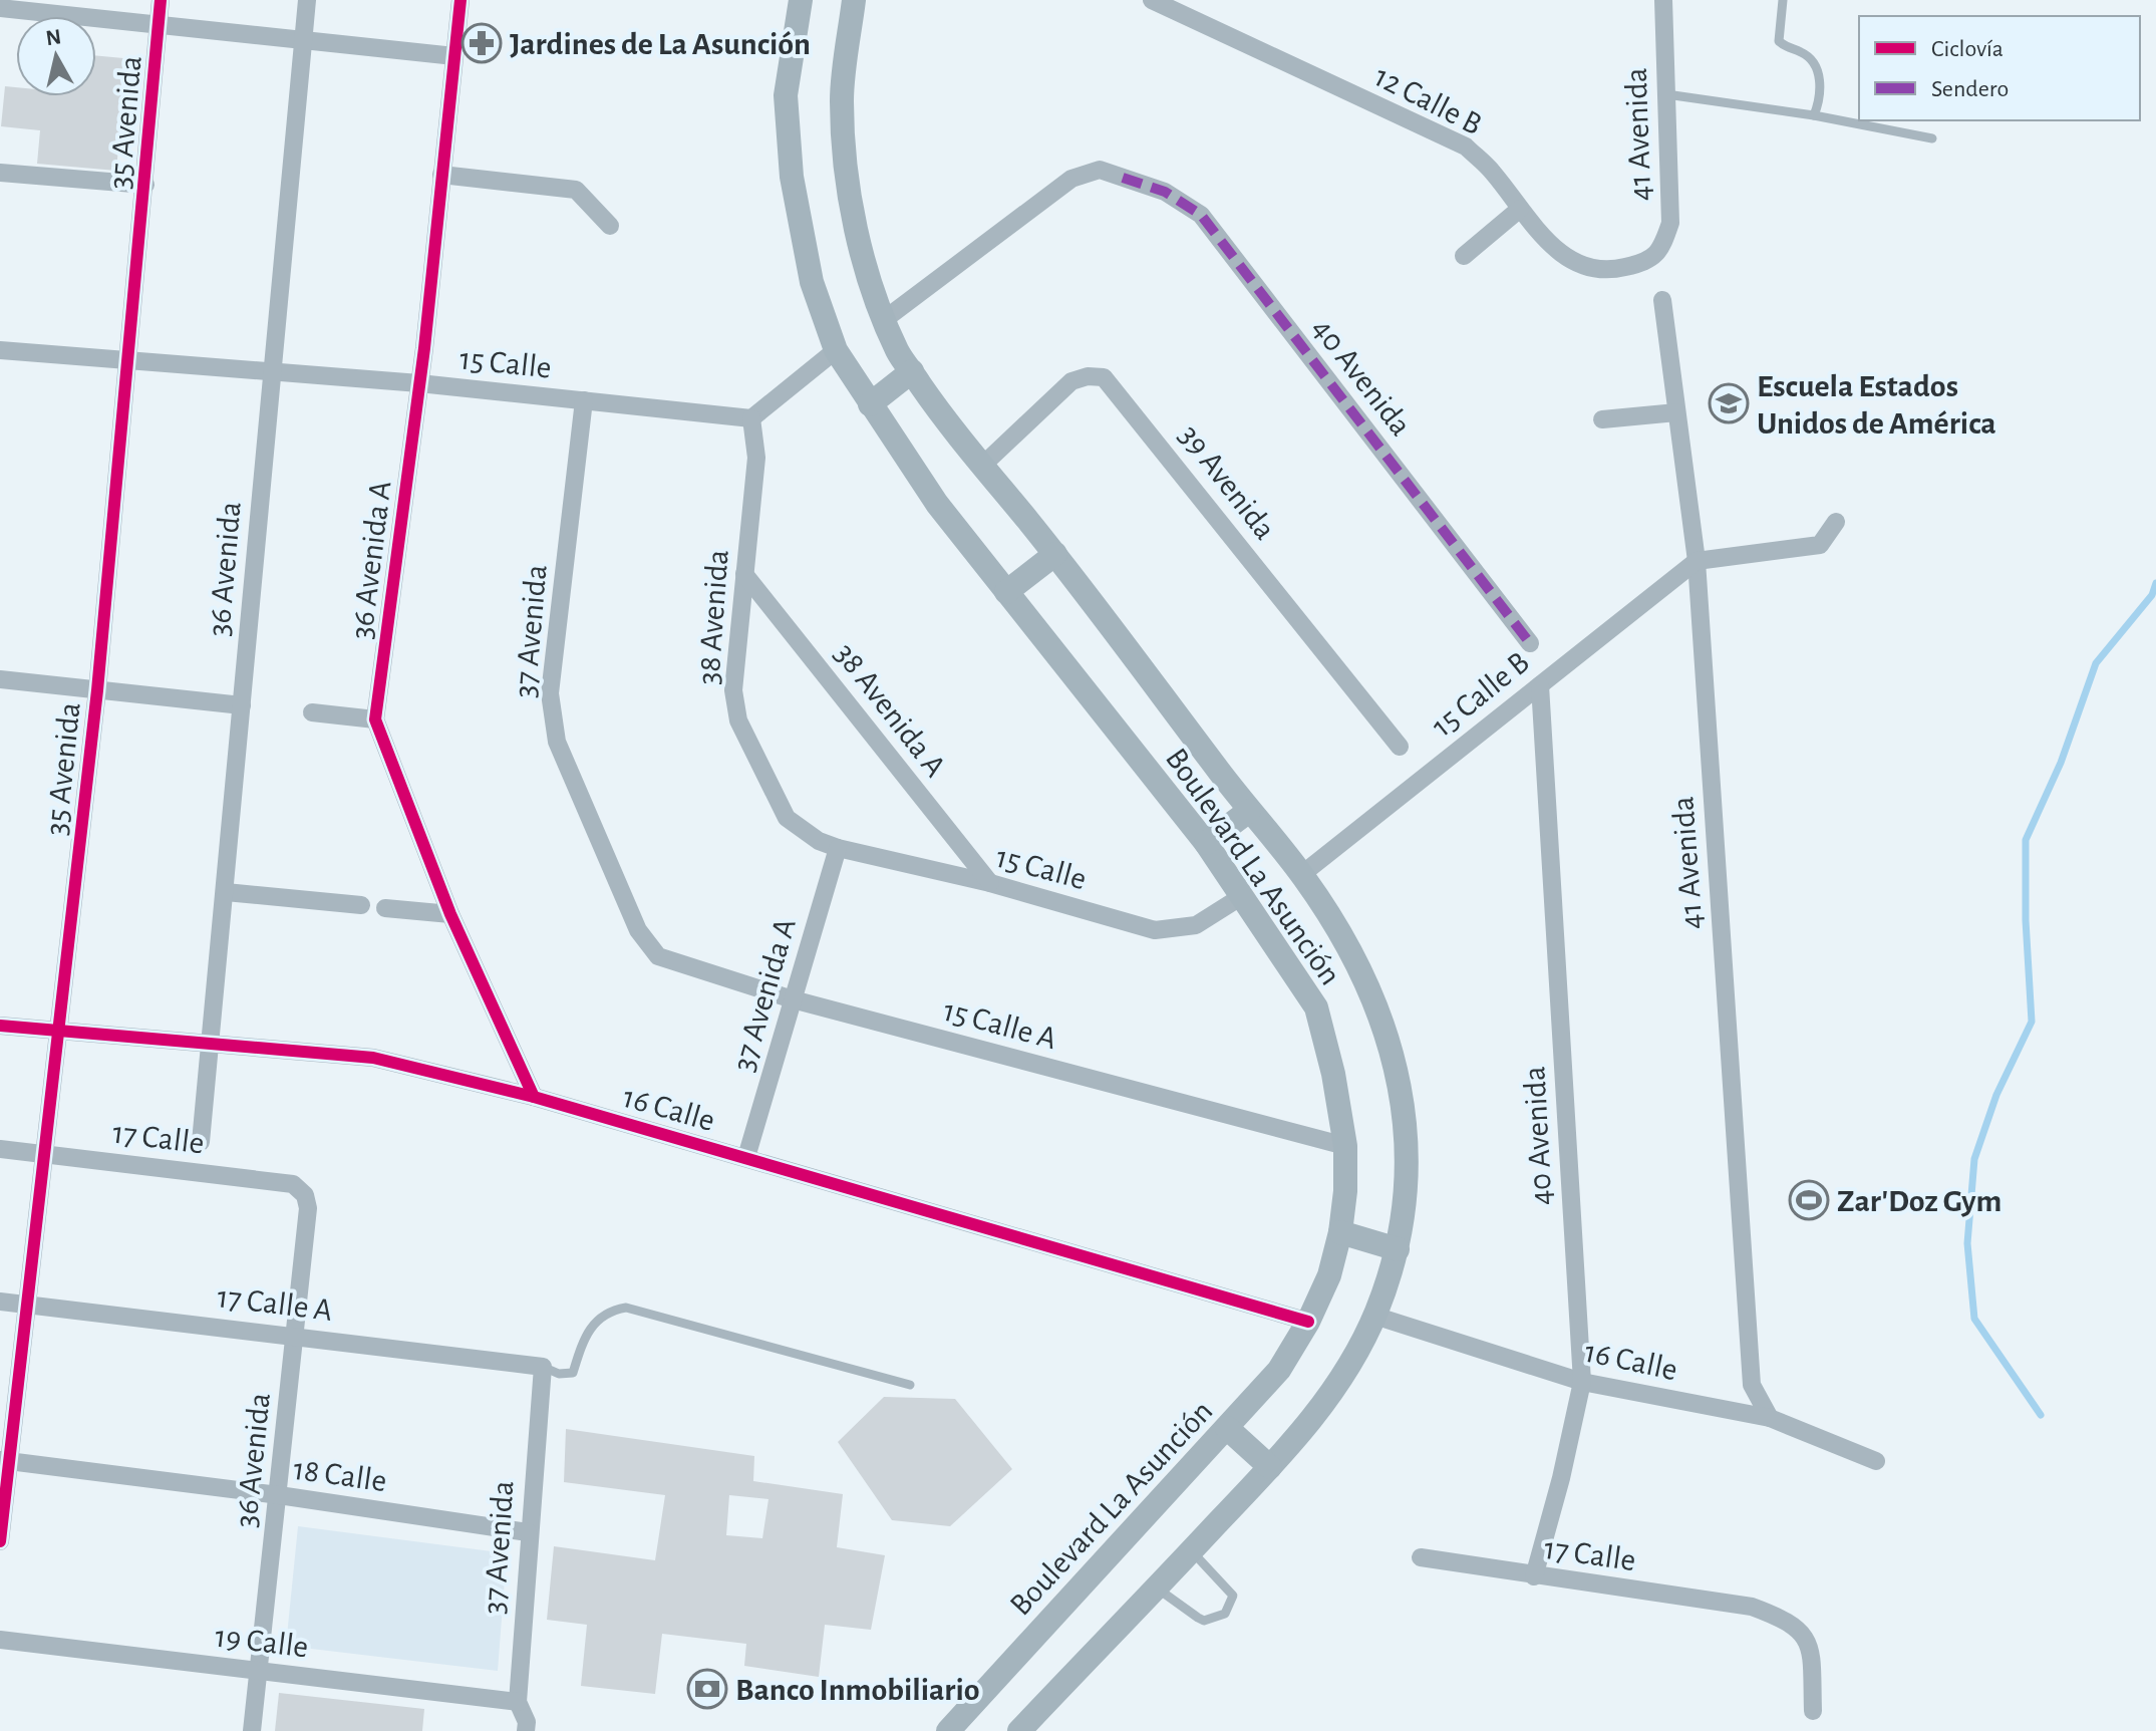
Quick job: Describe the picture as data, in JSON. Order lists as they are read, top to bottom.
{
  "streets": {
    "main road": ["Boulevard La Asunción"],
    "street": [
      "12 Calle B",
      "35 Avenida",
      "41 Avenida",
      "15 Calle",
      "40 Avenida",
      "39 Avenida",
      "36 Avenida A",
      "36 Avenida",
      "38 Avenida",
      "37 Avenida",
      "15 Calle B",
      "38 Avenida A",
      "37 Avenida A",
      "15 Calle A",
      "16 Calle",
      "17 Calle",
      "17 Calle A",
      "18 Calle",
      "19 Calle"
    ]
  },
  "crossings": [
    ["12 Calle B", "41 Avenida"],
    ["35 Avenida", "15 Calle"],
    ["35 Avenida", "16 Calle"],
    ["35 Avenida", "17 Calle"],
    ["35 Avenida", "17 Calle A"],
    ["35 Avenida", "18 Calle"],
    ["41 Avenida", "15 Calle B"],
    ["41 Avenida", "16 Calle"],
    ["15 Calle", "36 Avenida A"],
    ["15 Calle", "36 Avenida"],
    ["15 Calle", "38 Avenida"],
    ["15 Calle", "37 Avenida"],
    ["15 Calle", "38 Avenida A"],
    ["15 Calle", "Boulevard La Asunción"],
    ["15 Calle", "37 Avenida A"],
    ["40 Avenida", "15 Calle B"],
    ["40 Avenida", "Boulevard La Asunción"],
    ["40 Avenida", "16 Calle"],
    ["40 Avenida", "17 Calle"],
    ["39 Avenida", "Boulevard La Asunción"],
    ["36 Avenida A", "16 Calle"],
    ["36 Avenida", "16 Calle"],
    ["36 Avenida", "17 Calle"],
    ["36 Avenida", "17 Calle A"],
    ["36 Avenida", "18 Calle"],
    ["36 Avenida", "19 Calle"],
    ["38 Avenida", "38 Avenida A"],
    ["37 Avenida", "15 Calle A"],
    ["37 Avenida", "17 Calle A"],
    ["37 Avenida", "18 Calle"],
    ["37 Avenida", "19 Calle"],
    ["15 Calle B", "Boulevard La Asunción"],
    ["Boulevard La Asunción", "15 Calle A"],
    ["Boulevard La Asunción", "16 Calle"],
    ["37 Avenida A", "15 Calle A"],
    ["37 Avenida A", "16 Calle"]
  ],
  "places": {
    "pharmacy": ["Jardines de La Asunción"],
    "school or university": ["Escuela Estados Unidos de América"],
    "sports": ["Zar'Doz Gym"],
    "bank": ["Banco Inmobiliario"]
  },
  "legend": ["Ciclovía", "Sendero"],
  "north": "top"
}
